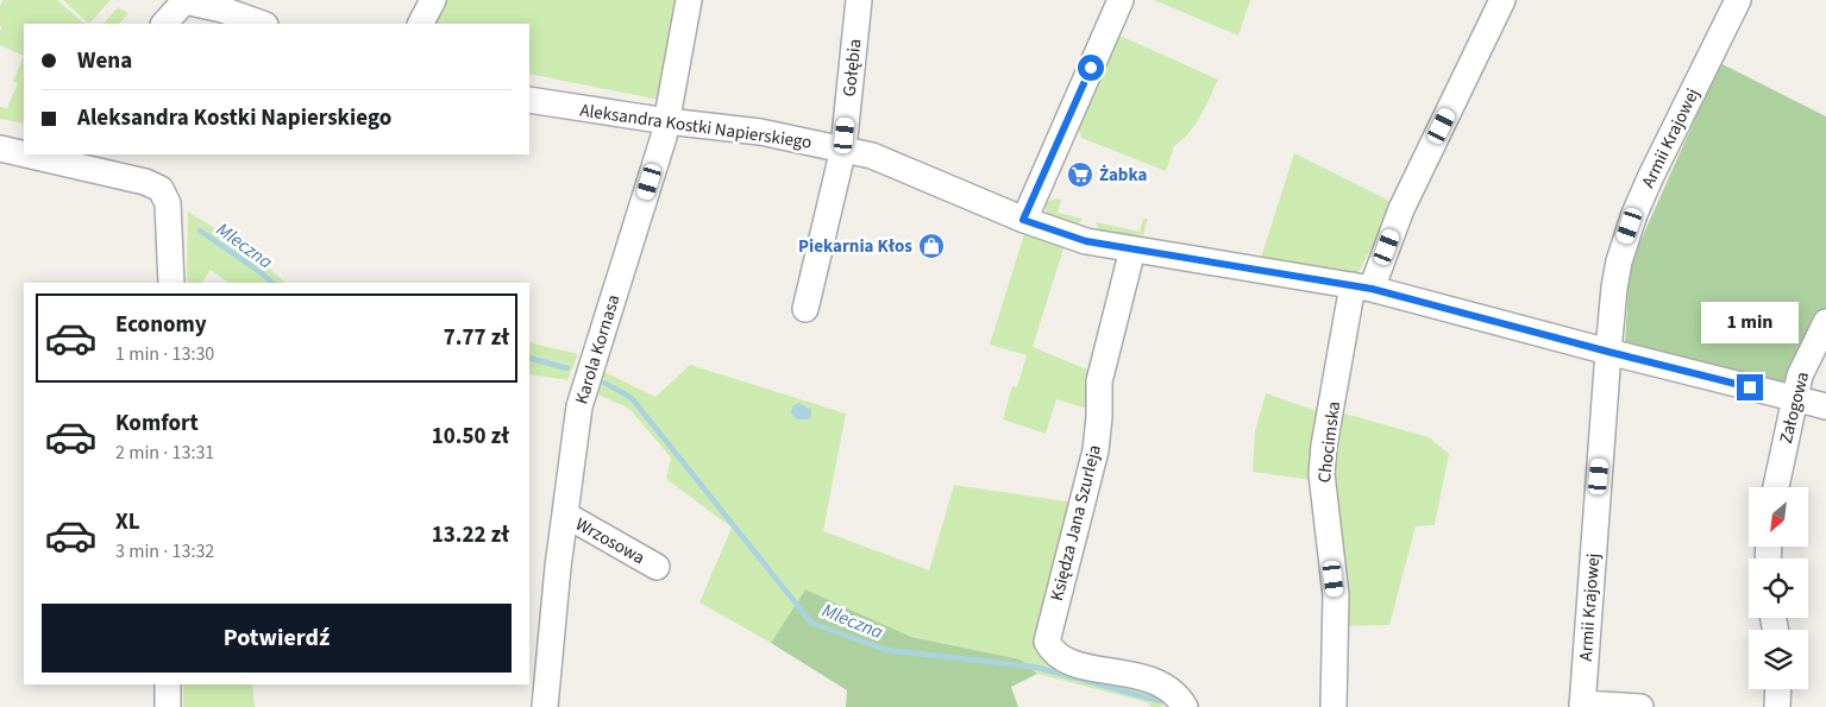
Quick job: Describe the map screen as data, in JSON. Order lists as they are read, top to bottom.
{
  "streets": {
    "street": [
      "Gołębia",
      "Aleksandra Kostki Napierskiego",
      "Armii Krajowej",
      "Karola Kornasa",
      "Załogowa",
      "Chocimska",
      "Księdza Jana Szurleja",
      "Wrzosowa"
    ]
  },
  "crossings": [
    ["Gołębia", "Aleksandra Kostki Napierskiego"],
    ["Aleksandra Kostki Napierskiego", "Armii Krajowej"],
    ["Aleksandra Kostki Napierskiego", "Karola Kornasa"],
    ["Aleksandra Kostki Napierskiego", "Załogowa"],
    ["Aleksandra Kostki Napierskiego", "Chocimska"],
    ["Aleksandra Kostki Napierskiego", "Księdza Jana Szurleja"],
    ["Karola Kornasa", "Wrzosowa"]
  ],
  "water": ["Mleczna"],
  "places": {
    "supermarket": ["Żabka"],
    "shop": ["Piekarnia Kłos"]
  },
  "north": "bottom left",
  "page": {
    "banner": ["Wena", "Aleksandra Kostki Napierskiego"],
    "list": [
      {
        "name": "Economy",
        "note": "1 min · 13:30",
        "value": "7.77 zł"
      },
      {
        "name": "Komfort",
        "note": "2 min · 13:31",
        "value": "10.50 zł"
      },
      {
        "name": "XL",
        "note": "3 min · 13:32",
        "value": "13.22 zł"
      }
    ],
    "bubble": "1 min",
    "buttons": "Potwierdź"
  }
}
